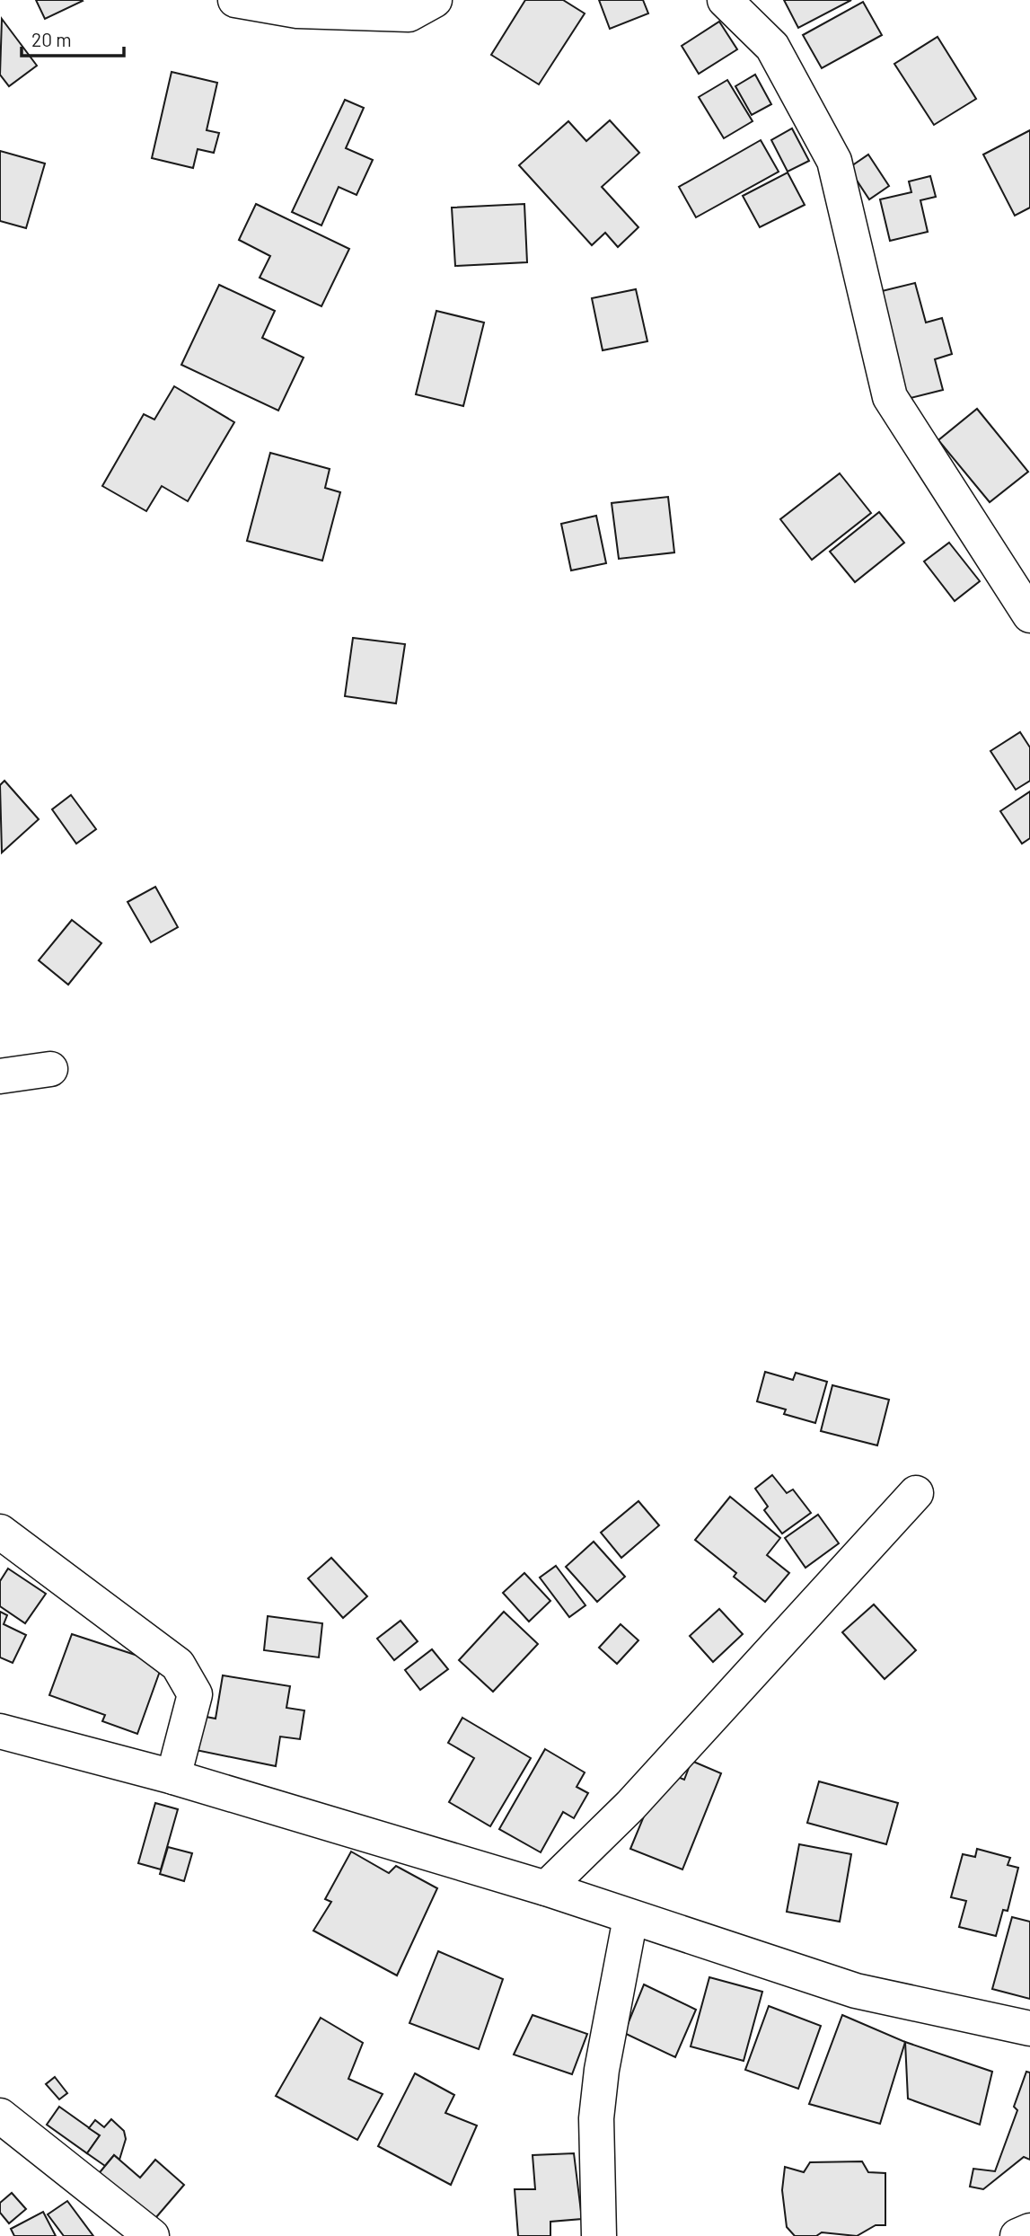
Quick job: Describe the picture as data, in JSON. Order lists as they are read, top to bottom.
{
  "scale_bar": "20 m"
}
